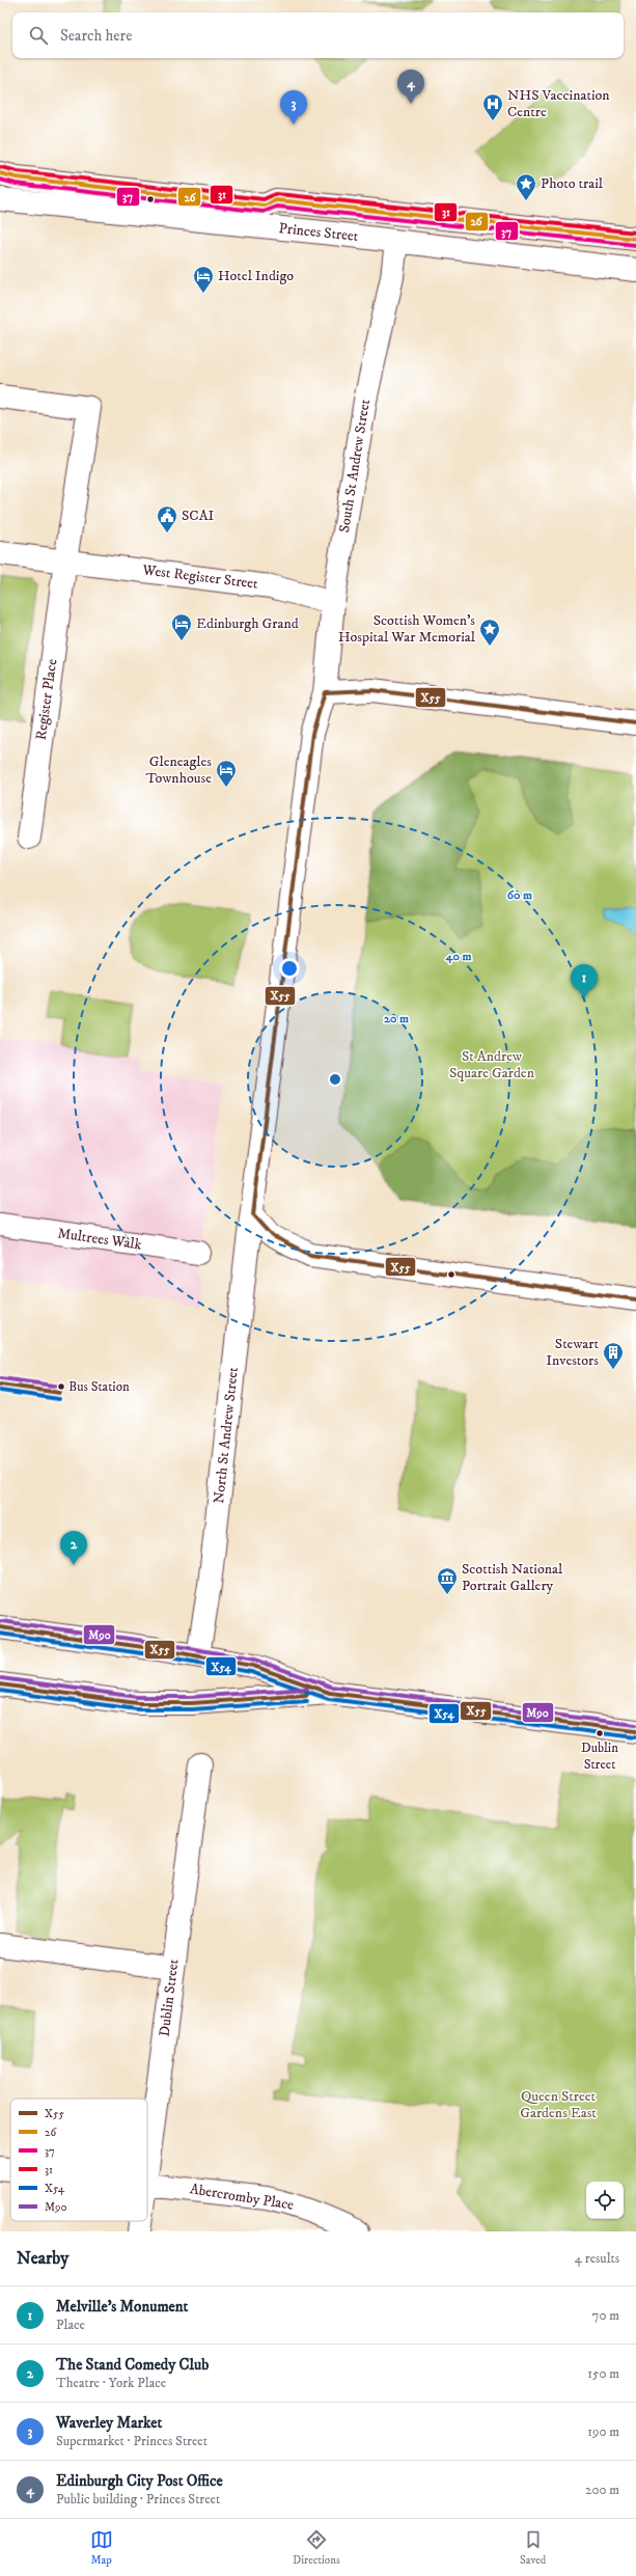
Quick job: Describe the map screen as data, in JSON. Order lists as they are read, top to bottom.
{
  "streets": {
    "street": [
      "Princes Street",
      "South St Andrew Street",
      "West Register Street",
      "Register Place",
      "Multrees Walk",
      "North St Andrew Street",
      "Dublin Street",
      "Abercromby Place"
    ]
  },
  "crossings": [
    ["Princes Street", "South St Andrew Street"],
    ["South St Andrew Street", "West Register Street"],
    ["South St Andrew Street", "North St Andrew Street"],
    ["West Register Street", "Register Place"]
  ],
  "parks": ["St Andrew Square Garden", "Queen Street Gardens East"],
  "places": {
    "hospital": ["NHS Vaccination Centre"],
    "place": ["Photo trail", "Scottish Women's Hospital War Memorial"],
    "hotel": ["Hotel Indigo", "Edinburgh Grand", "Gleneagles Townhouse"],
    "public building": ["SCAI"],
    "building": ["Stewart Investors"],
    "other": ["Bus Station", "Dublin Street"],
    "museum": ["Scottish National Portrait Gallery"]
  },
  "lines": [
    "transit line 31",
    "transit line 26",
    "transit line 37",
    "transit line X55",
    "transit line M90",
    "transit line X54"
  ],
  "legend": [
    "X55",
    "26",
    "37",
    "31",
    "X54",
    "M90"
  ],
  "page": {
    "search": "Search here",
    "pins": [
      "4",
      "3",
      "1",
      "2"
    ],
    "heading": ["Nearby", "4 results"],
    "list": [
      {
        "mark": "1",
        "name": "Melville's Monument",
        "note": "Place",
        "value": "70 m"
      },
      {
        "mark": "2",
        "name": "The Stand Comedy Club",
        "note": "Theatre · York Place",
        "value": "150 m"
      },
      {
        "mark": "3",
        "name": "Waverley Market",
        "note": "Supermarket · Princes Street",
        "value": "190 m"
      },
      {
        "mark": "4",
        "name": "Edinburgh City Post Office",
        "note": "Public building · Princes Street",
        "value": "200 m"
      }
    ],
    "nav": ["Map", "Directions", "Saved"]
  },
  "rings": ["60 m", "40 m", "20 m"]
}
